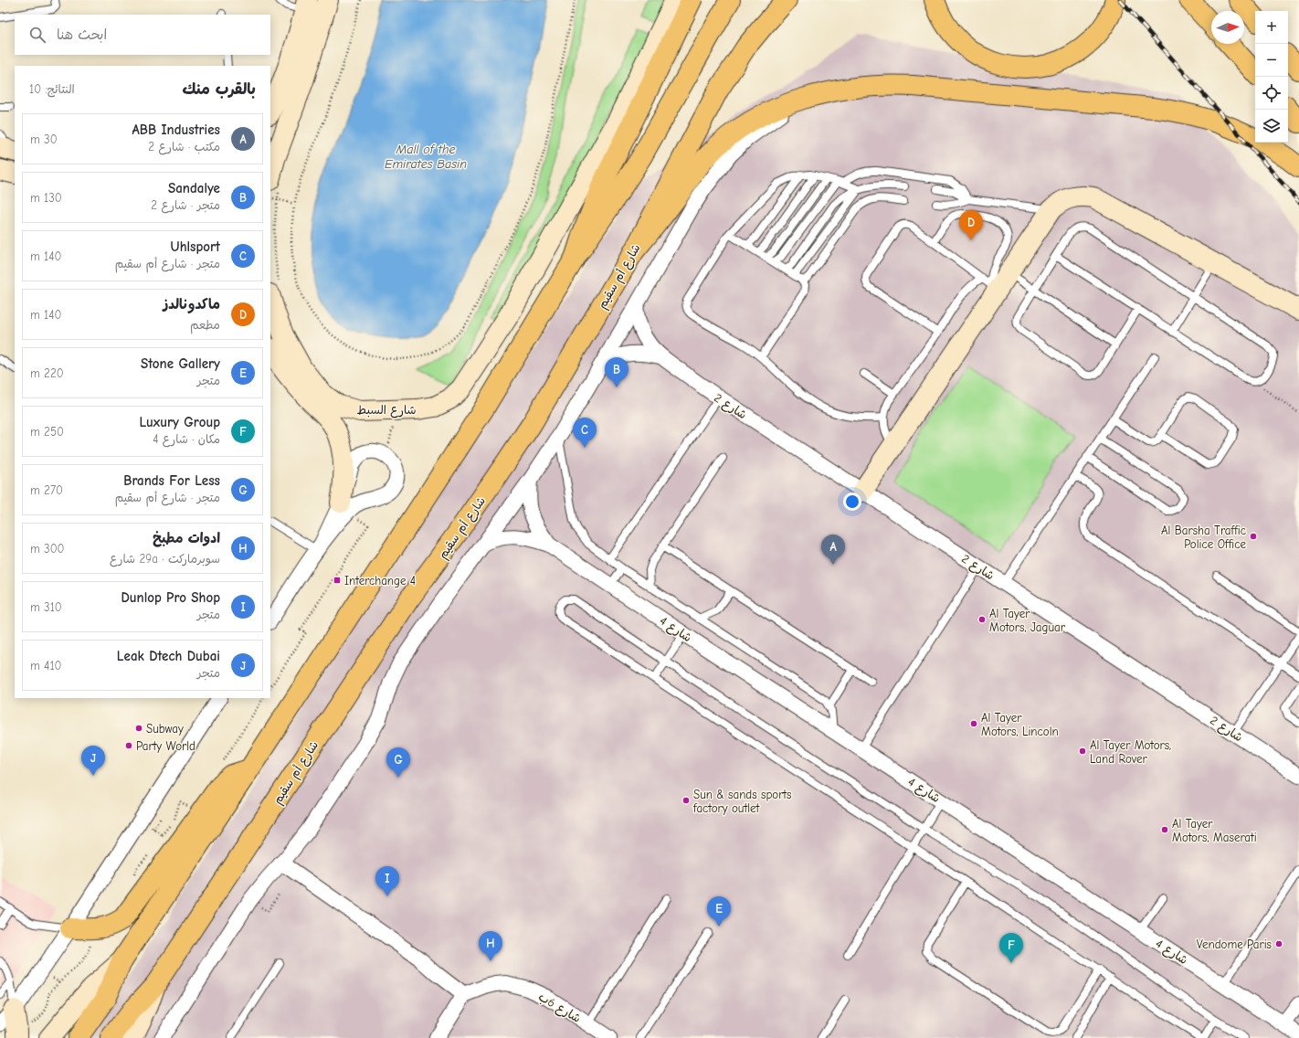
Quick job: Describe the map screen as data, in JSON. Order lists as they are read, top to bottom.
{
  "streets": {
    "main road": ["شارع أم سقيم"],
    "street": [
      "شارع 2",
      "شارع السبط",
      "شارع 4",
      "شارع 6ب"
    ]
  },
  "water": ["Mall of the Emirates Basin"],
  "places": {
    "other": [
      "Al Barsha Traffic Police Office",
      "Al Tayer Motors, Jaguar",
      "Al Tayer Motors, Lincoln",
      "Subway",
      "Party World",
      "Al Tayer Motors, Land Rover",
      "Sun & sands sports factory outlet",
      "Al Tayer Motors, Maserati",
      "Vendome Paris"
    ],
    "transit": ["Interchange 4"]
  },
  "north": "right",
  "page": {
    "map_buttons": ["+", "−"],
    "search": "ابحث هنا",
    "heading": ["بالقرب منك", "النتائج: 10"],
    "list": [
      {
        "mark": "A",
        "name": "ABB Industries",
        "note": "مكتب · شارع 2",
        "value": "30 m"
      },
      {
        "mark": "B",
        "name": "Sandalye",
        "note": "متجر · شارع 2",
        "value": "130 m"
      },
      {
        "mark": "C",
        "name": "Uhlsport",
        "note": "متجر · شارع أم سقيم",
        "value": "140 m"
      },
      {
        "mark": "D",
        "name": "ماكدونالدز",
        "note": "مطعم",
        "value": "140 m"
      },
      {
        "mark": "E",
        "name": "Stone Gallery",
        "note": "متجر",
        "value": "220 m"
      },
      {
        "mark": "F",
        "name": "Luxury Group",
        "note": "مكان · شارع 4",
        "value": "250 m"
      },
      {
        "mark": "G",
        "name": "Brands For Less",
        "note": "متجر · شارع أم سقيم",
        "value": "270 m"
      },
      {
        "mark": "H",
        "name": "ادوات مطبخ",
        "note": "سوبرماركت · 29a شارع",
        "value": "300 m"
      },
      {
        "mark": "I",
        "name": "Dunlop Pro Shop",
        "note": "متجر",
        "value": "310 m"
      },
      {
        "mark": "J",
        "name": "Leak Dtech Dubai",
        "note": "متجر",
        "value": "410 m"
      }
    ],
    "pins": [
      "D",
      "B",
      "C",
      "A",
      "J",
      "G",
      "I",
      "E",
      "H",
      "F"
    ]
  }
}
